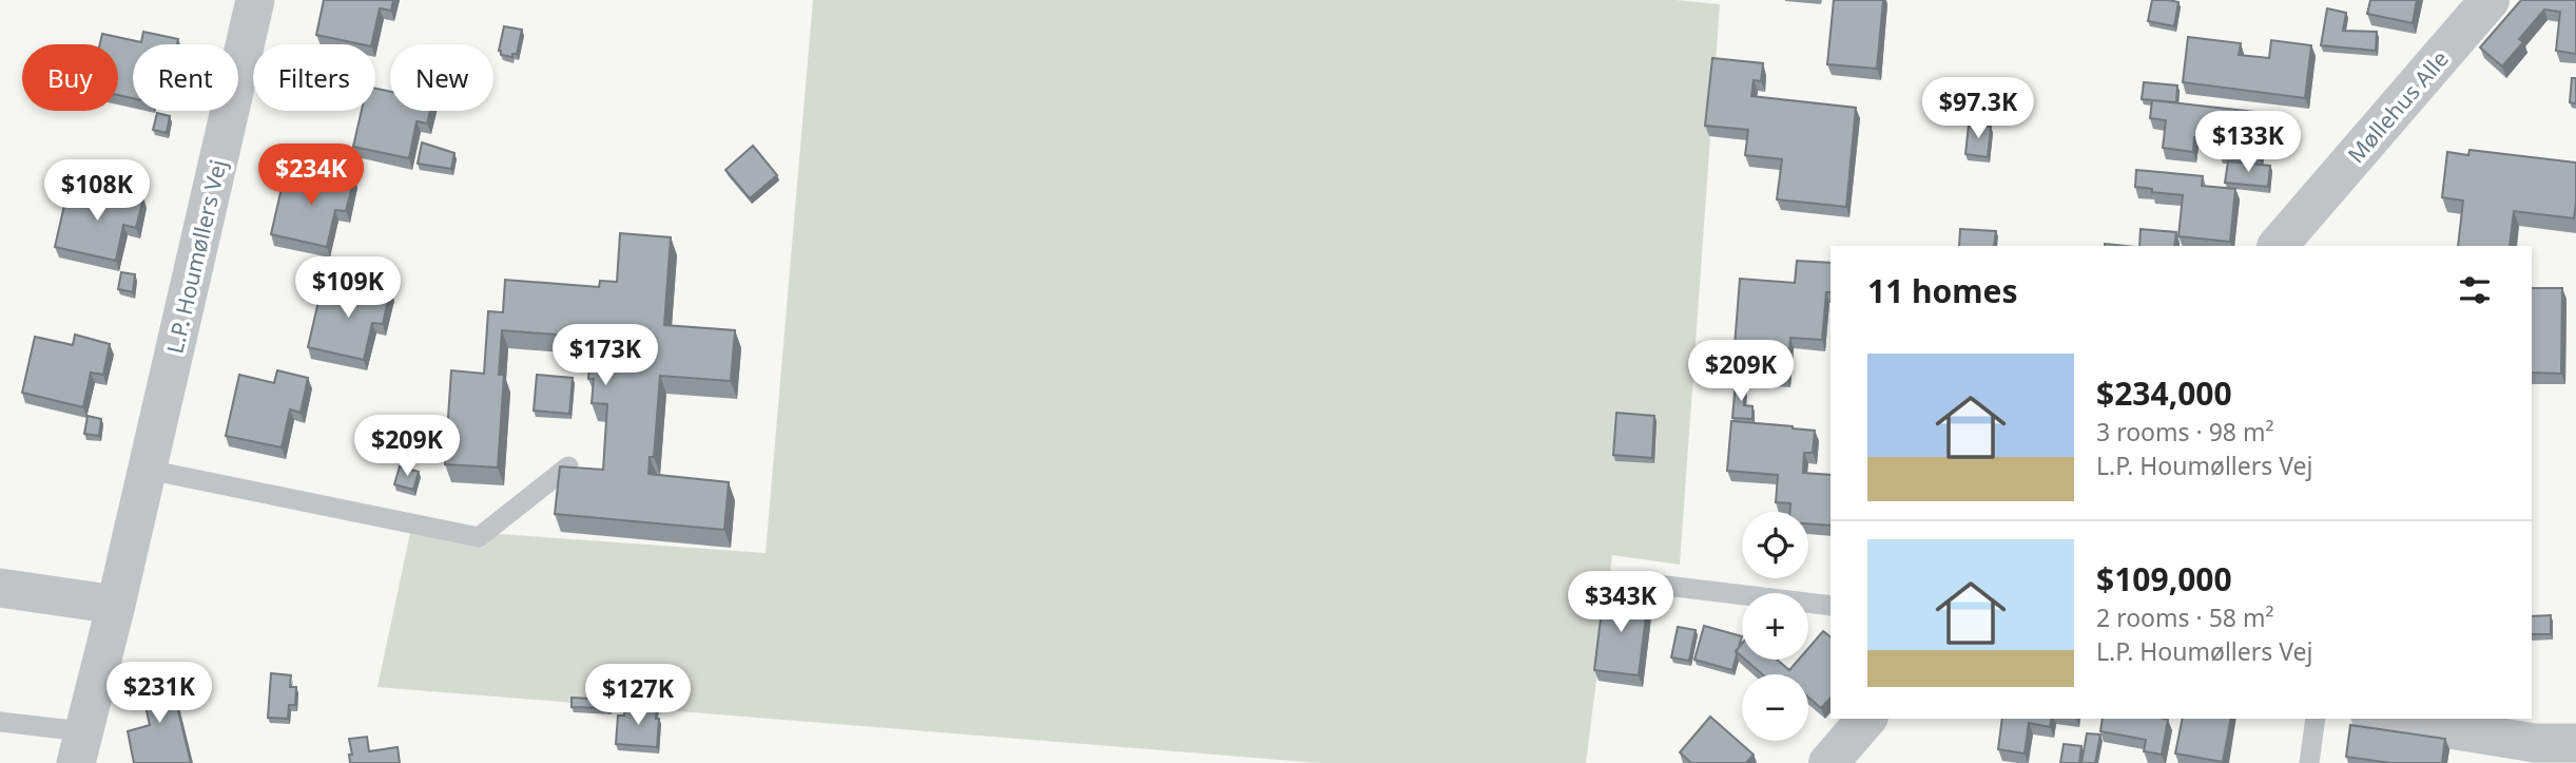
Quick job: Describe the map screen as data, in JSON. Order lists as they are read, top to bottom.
{
  "streets": {
    "street": ["Møllehus Alle", "L.P. Houmøllers Vej"]
  },
  "page": {
    "chip": [
      "Buy",
      "Rent",
      "Filters",
      "New"
    ],
    "price": [
      "$97.3K",
      "$133K",
      "$234K",
      "$108K",
      "$109K",
      "$173K",
      "$209K",
      "$209K",
      "$343K",
      "$231K",
      "$127K"
    ],
    "heading": "11 homes",
    "list": [
      {
        "name": "$234,000",
        "note": "3 rooms · 98 m² · L.P. Houmøllers Vej"
      },
      {
        "name": "$109,000",
        "note": "2 rooms · 58 m² · L.P. Houmøllers Vej"
      }
    ],
    "map_buttons": ["+", "−"]
  }
}
